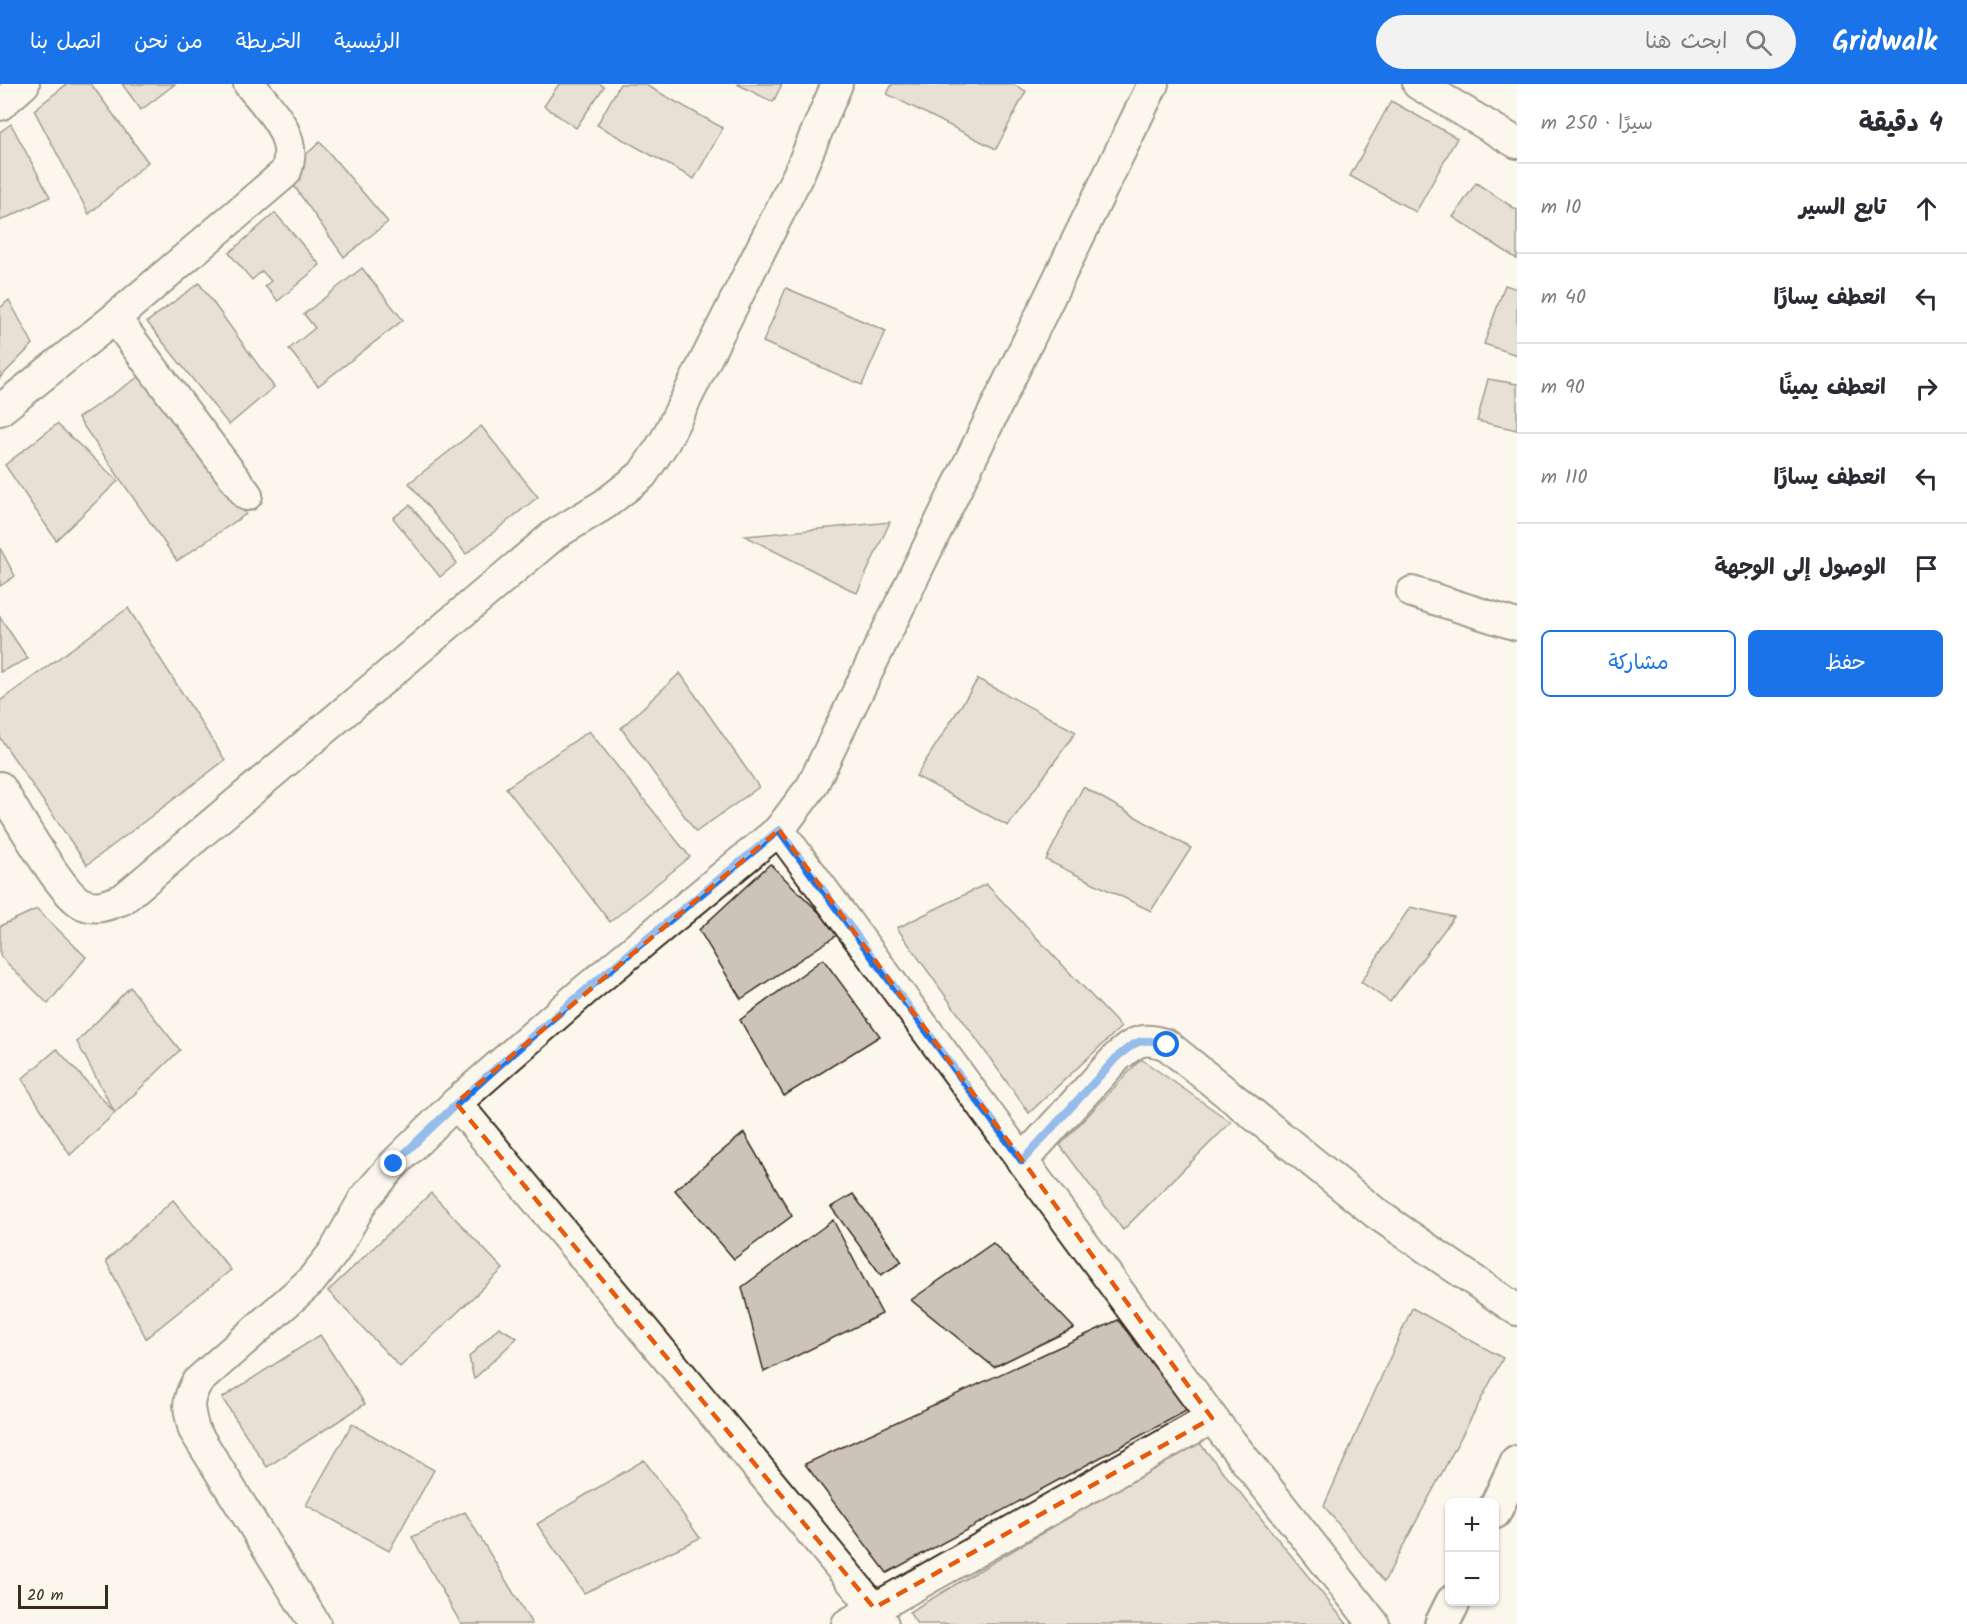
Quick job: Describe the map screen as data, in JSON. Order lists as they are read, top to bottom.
{
  "scale_bar": "20 m",
  "page": {
    "header": "Gridwalk",
    "search": "ابحث هنا",
    "nav": [
      "الرئيسية",
      "الخريطة",
      "من نحن",
      "اتصل بنا"
    ],
    "heading": ["4 دقيقة", "سيرًا · 250 m"],
    "list": [
      ["تابع السير", "10 m"],
      ["انعطف يسارًا", "40 m"],
      ["انعطف يمينًا", "90 m"],
      ["انعطف يسارًا", "110 m"],
      "الوصول إلى الوجهة"
    ],
    "buttons": ["حفظ", "مشاركة"],
    "map_buttons": ["+", "−"],
    "scale": "20 m"
  }
}
